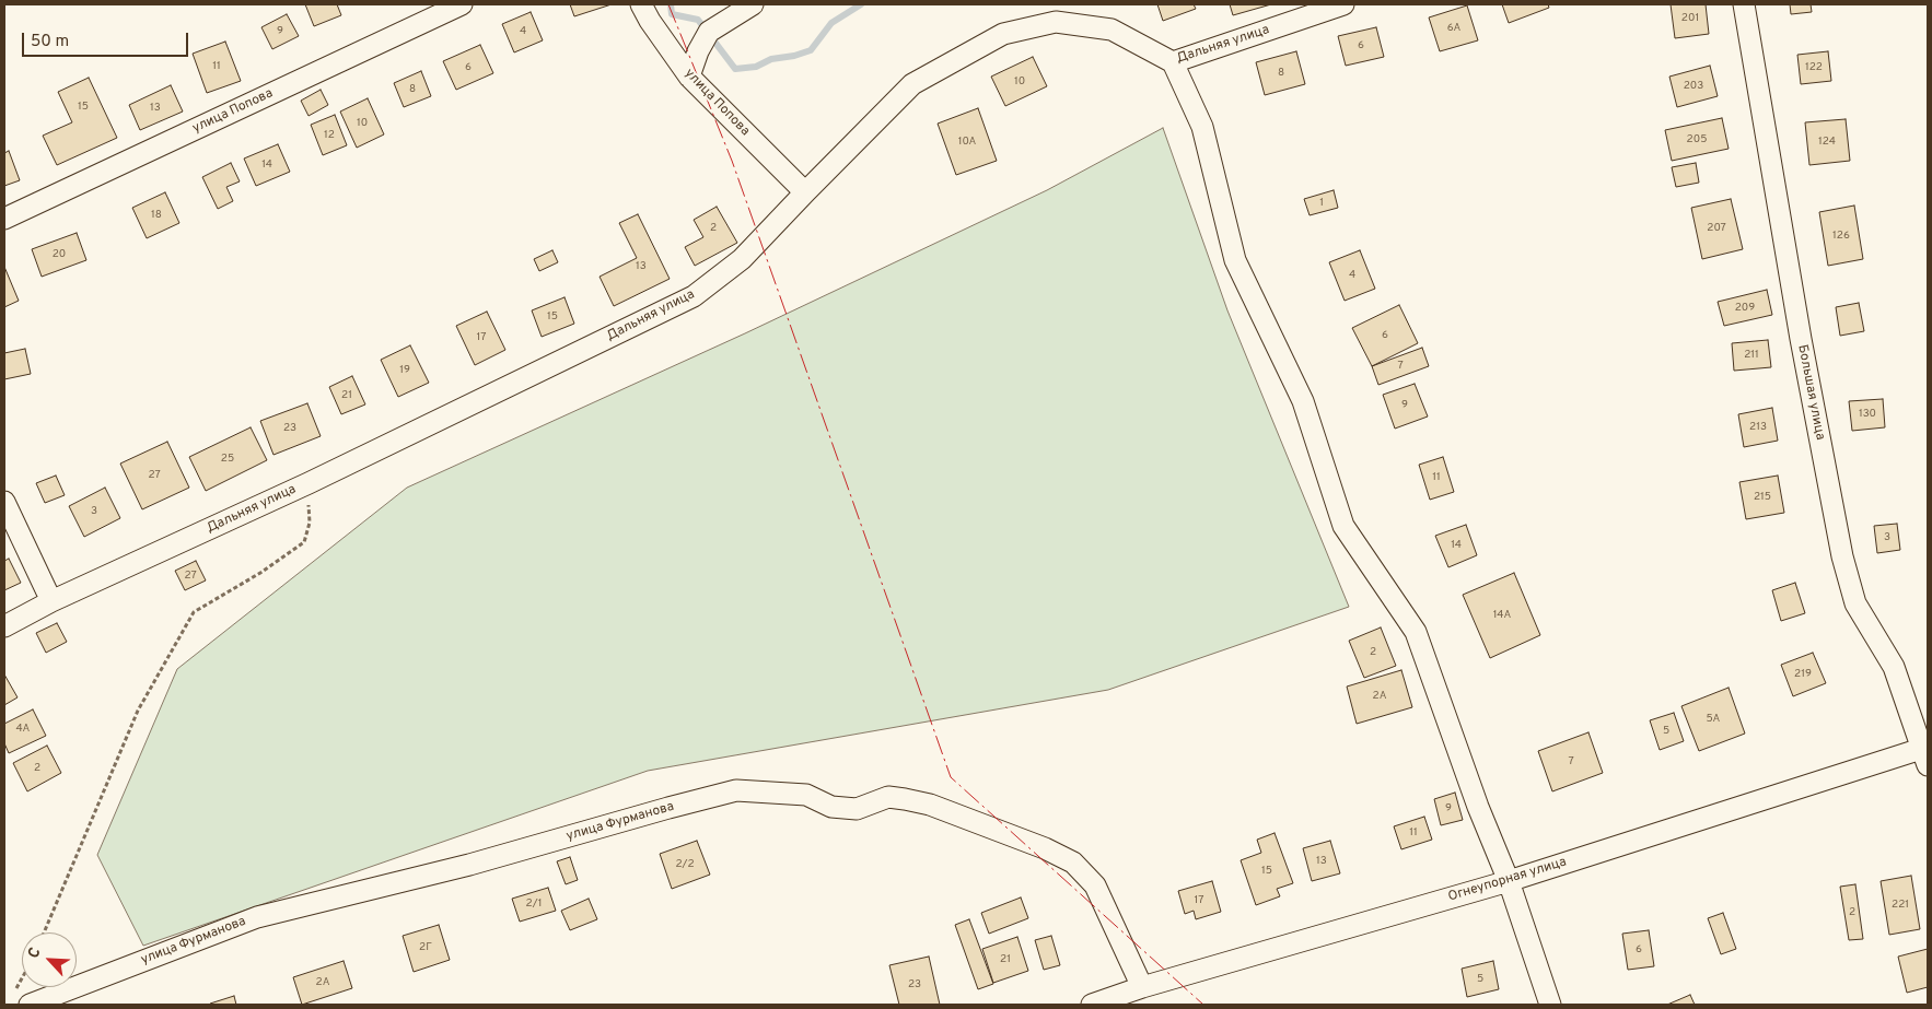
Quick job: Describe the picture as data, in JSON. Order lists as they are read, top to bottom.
{
  "streets": {
    "street": [
      "Дальняя улица",
      "улица Попова",
      "Большая улица",
      "улица Фурманова",
      "Огнеупорная улица"
    ]
  },
  "crossings": [
    ["Дальняя улица", "улица Попова"],
    ["Большая улица", "Огнеупорная улица"],
    ["улица Фурманова", "Огнеупорная улица"]
  ],
  "house_numbers": [
    "201",
    "6А",
    "9",
    "4",
    "6",
    "11",
    "6",
    "122",
    "8",
    "10",
    "203",
    "8",
    "15",
    "13",
    "10",
    "12",
    "205",
    "10А",
    "124",
    "14",
    "1",
    "18",
    "2",
    "207",
    "126",
    "20",
    "13",
    "4",
    "209",
    "15",
    "6",
    "17",
    "211",
    "7",
    "19",
    "21",
    "9",
    "130",
    "213",
    "23",
    "25",
    "27",
    "11",
    "215",
    "3",
    "3",
    "14",
    "27",
    "14А",
    "2",
    "219",
    "2А",
    "5А",
    "4А",
    "5",
    "7",
    "2",
    "9",
    "11",
    "13",
    "2/2",
    "15",
    "17",
    "2/1",
    "221",
    "2",
    "2Г",
    "6",
    "21",
    "5",
    "2А",
    "23"
  ],
  "scale_bar": "50 m",
  "north": "top left"
}
